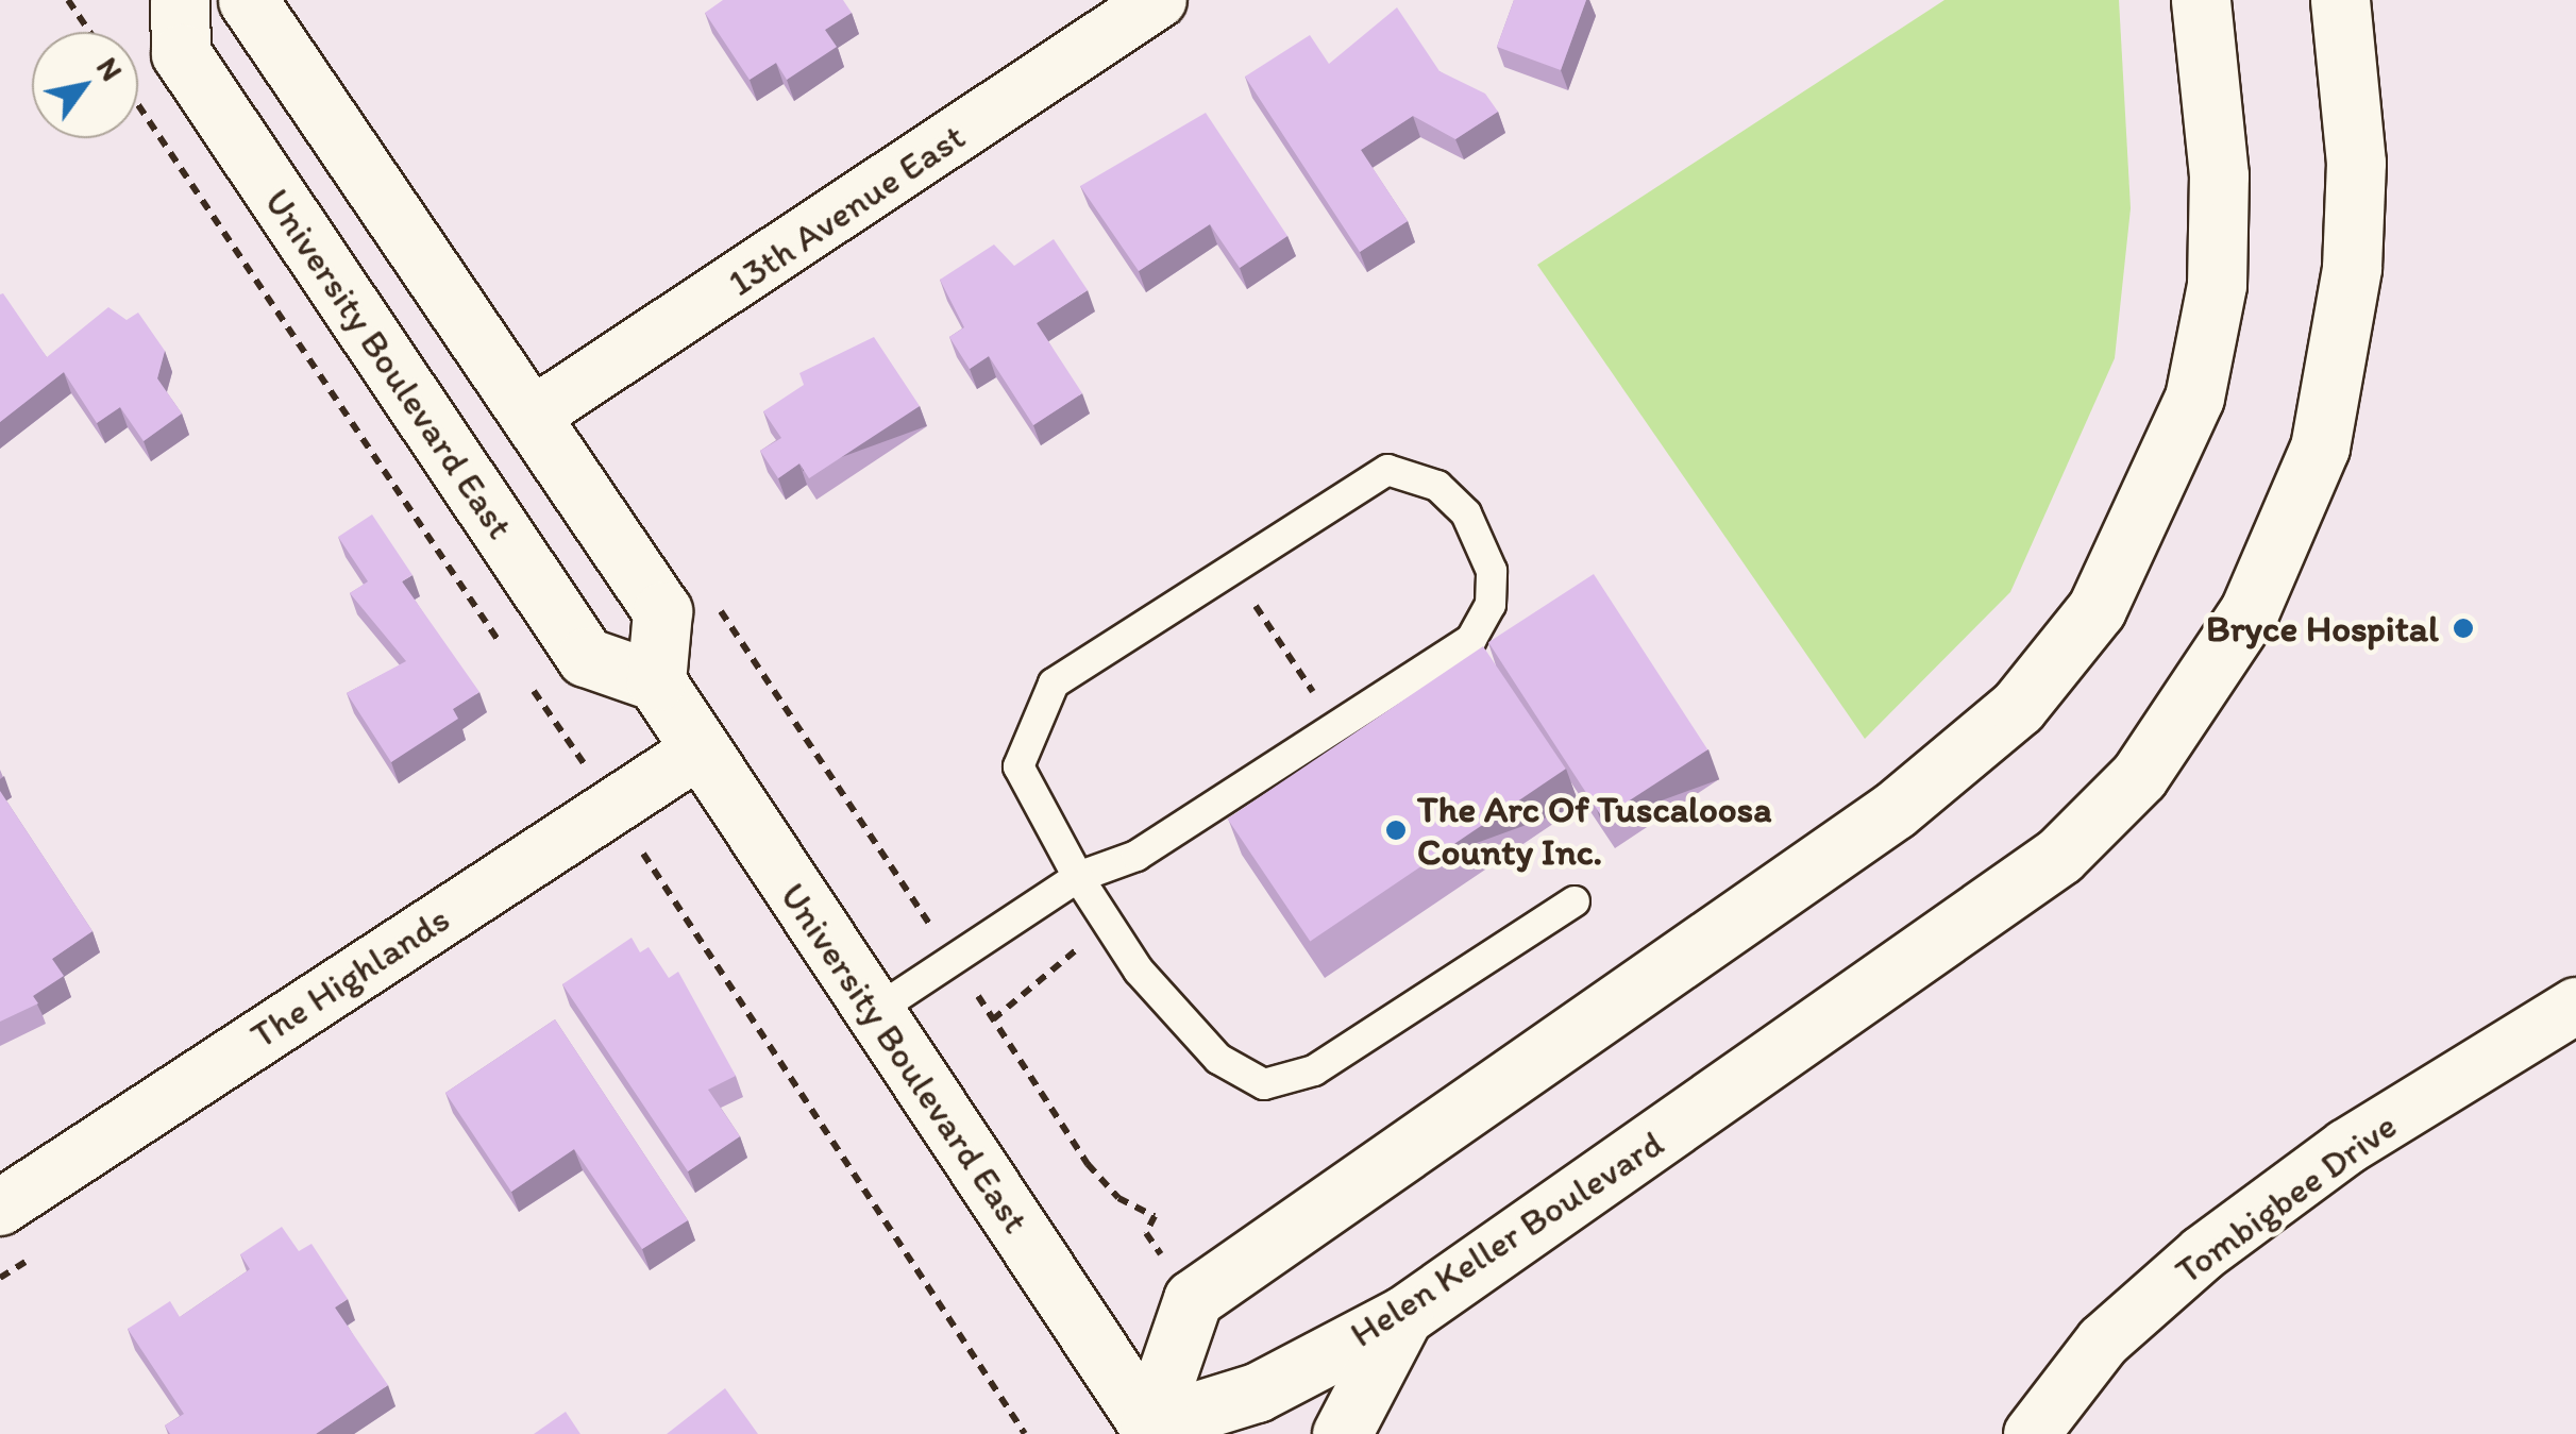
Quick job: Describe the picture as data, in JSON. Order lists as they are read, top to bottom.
{
  "streets": {
    "street": [
      "13th Avenue East",
      "University Boulevard East",
      "The Highlands",
      "Tombigbee Drive",
      "Helen Keller Boulevard"
    ]
  },
  "crossings": [
    ["University Boulevard East", "The Highlands"],
    ["University Boulevard East", "Helen Keller Boulevard"]
  ],
  "places": ["Bryce Hospital", "The Arc Of Tuscaloosa County Inc."],
  "north": "top right"
}
